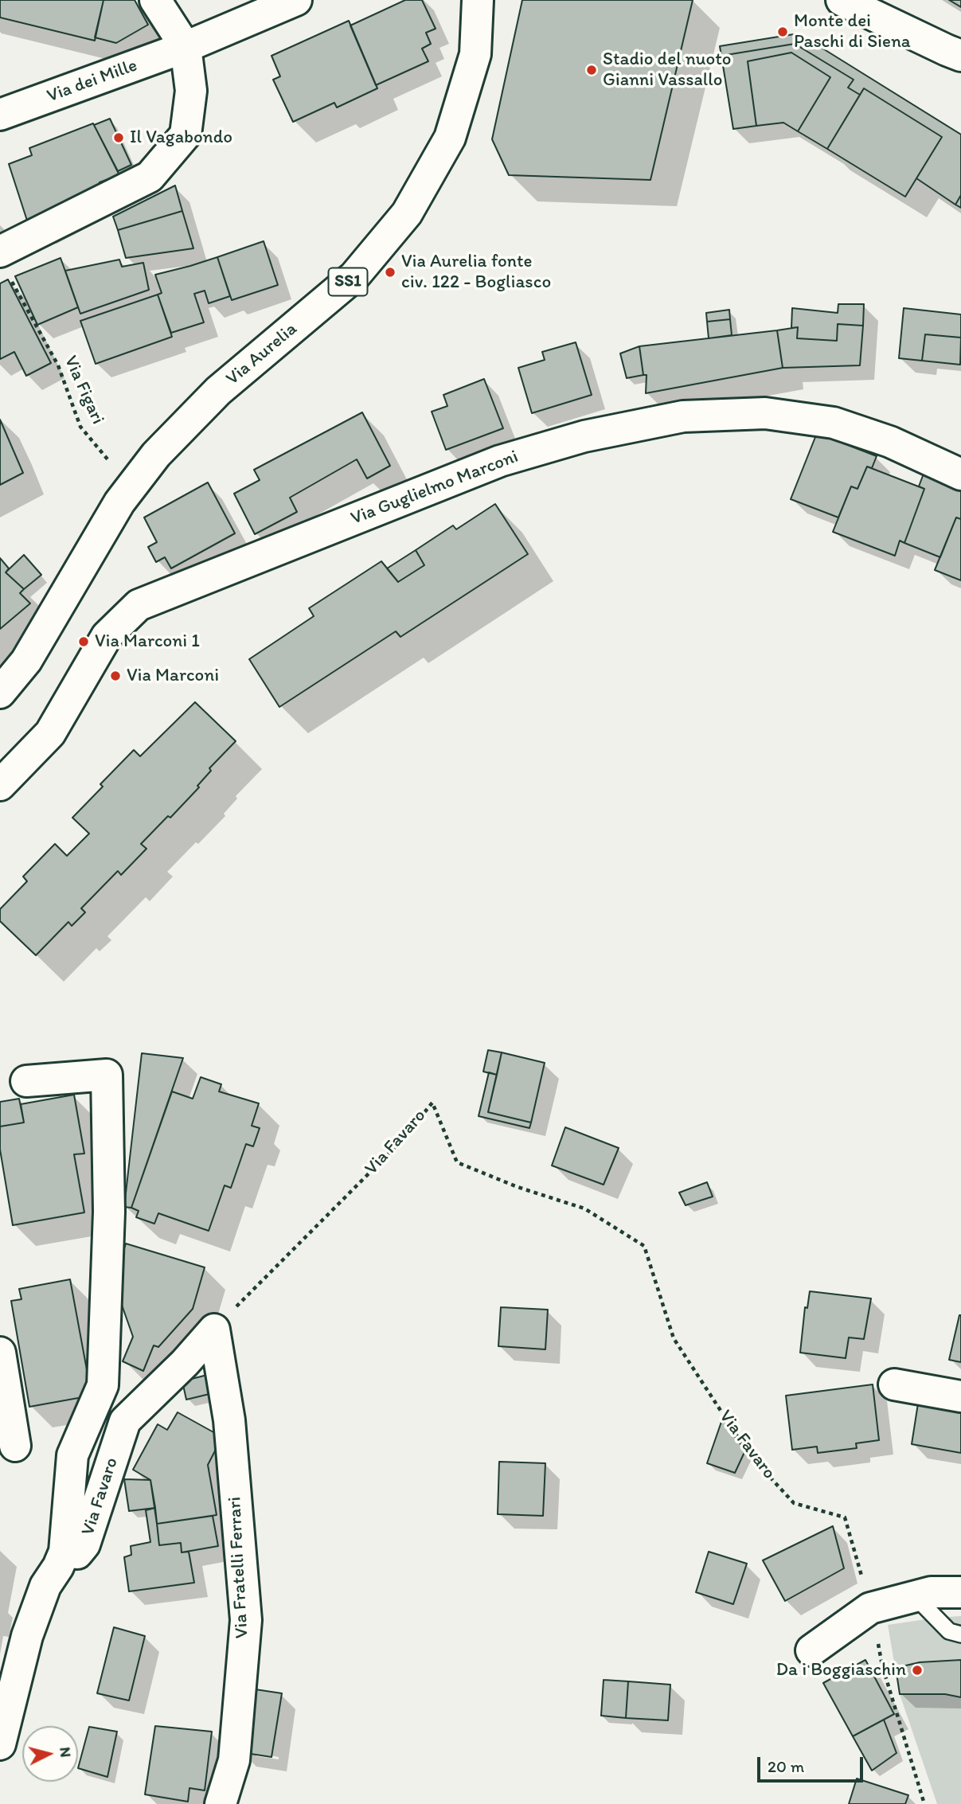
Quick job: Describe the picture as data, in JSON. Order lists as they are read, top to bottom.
{
  "streets": {
    "street": [
      "Via dei Mille",
      "SS1",
      "Via Aurelia",
      "Via Guglielmo Marconi",
      "Via Favaro",
      "Via Fratelli Ferrari"
    ],
    "path": ["Via Figari"]
  },
  "crossings": [
    ["Via Favaro", "Via Fratelli Ferrari"]
  ],
  "places": [
    "Monte dei Paschi di Siena",
    "Stadio del nuoto Gianni Vassallo",
    "Il Vagabondo",
    "Via Aurelia fonte civ. 122 - Bogliasco",
    "Via Marconi 1",
    "Via Marconi",
    "Da i Boggiaschin"
  ],
  "scale_bar": "20 m",
  "north": "right"
}
